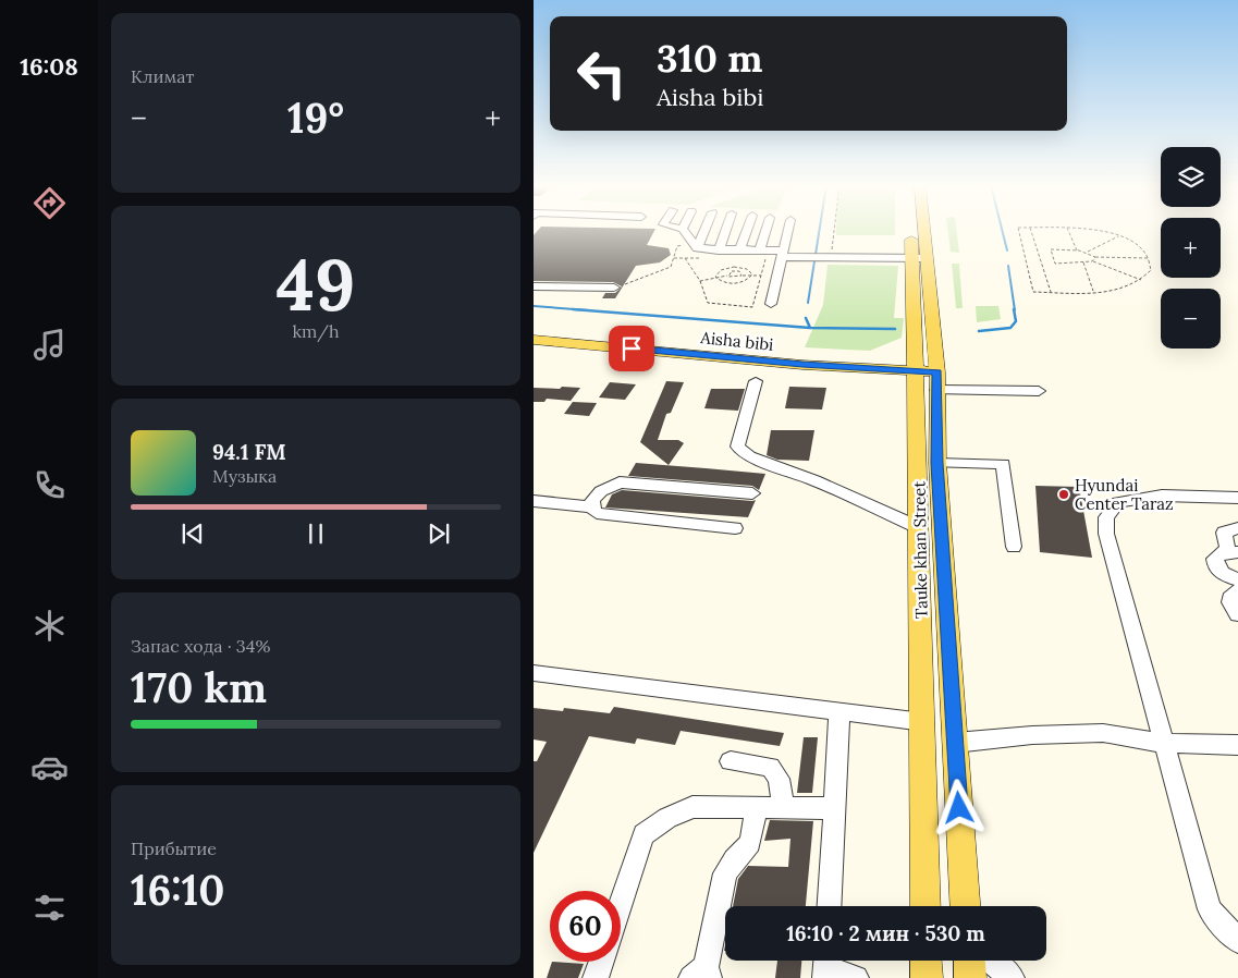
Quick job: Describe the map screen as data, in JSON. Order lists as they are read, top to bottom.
{
  "streets": {
    "main road": ["Aisha bibi", "Tauke khan Street"]
  },
  "crossings": [
    ["Aisha bibi", "Tauke khan Street"]
  ],
  "places": ["Hyundai Center Taraz"],
  "page": {
    "tabs": "16:08",
    "tile": [
      "Климат",
      ["49", "km/h"],
      ["Запас хода · 34%", "170 km"],
      ["Прибытие", "16:10"]
    ],
    "turn": ["310 m", "Aisha bibi"],
    "heat": ["−", "19°", "+"],
    "map_buttons": ["+", "−"],
    "song": ["94.1 FM", "Музыка"],
    "limit": "60",
    "trip": "16:10 · 2 мин · 530 m"
  }
}
